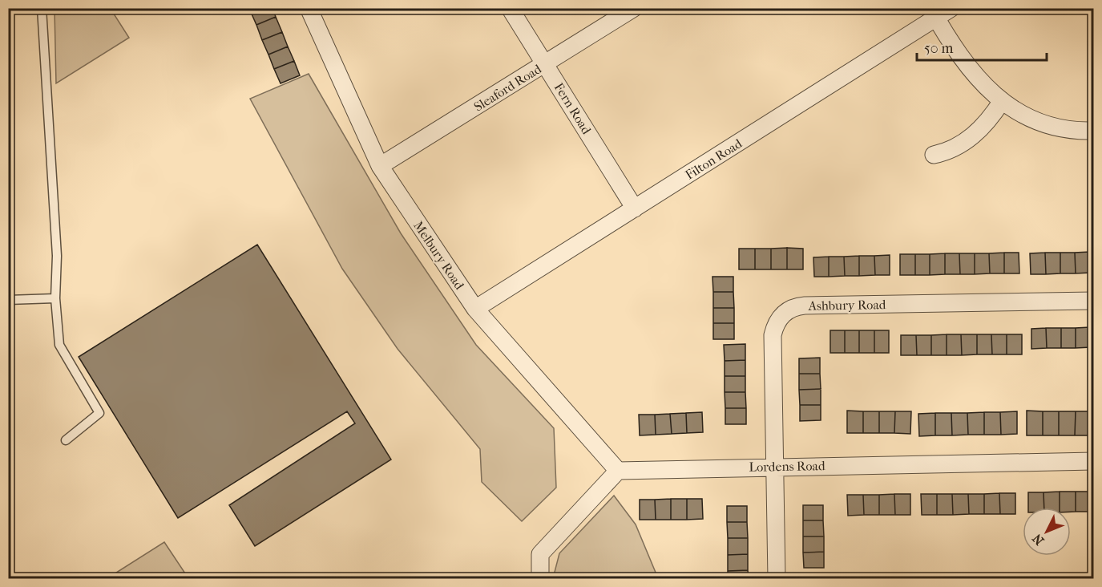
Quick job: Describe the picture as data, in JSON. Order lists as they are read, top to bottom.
{
  "streets": {
    "street": [
      "Sleaford Road",
      "Fern Road",
      "Filton Road",
      "Melbury Road",
      "Ashbury Road",
      "Lordens Road"
    ]
  },
  "crossings": [
    ["Sleaford Road", "Fern Road"],
    ["Sleaford Road", "Melbury Road"],
    ["Fern Road", "Filton Road"],
    ["Filton Road", "Melbury Road"],
    ["Melbury Road", "Lordens Road"],
    ["Ashbury Road", "Lordens Road"]
  ],
  "scale_bar": "50 m",
  "north": "bottom left"
}
